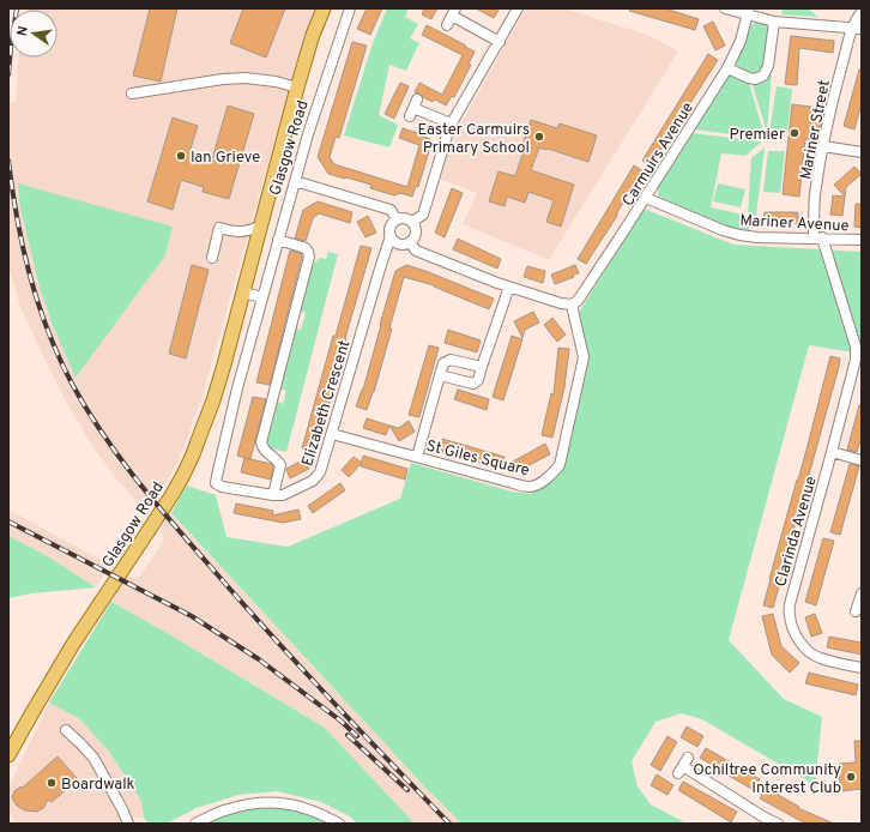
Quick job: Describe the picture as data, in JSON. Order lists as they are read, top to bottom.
{
  "streets": {
    "main road": ["Glasgow Road"],
    "street": [
      "Mariner Street",
      "Carmuirs Avenue",
      "Mariner Avenue",
      "Elizabeth Crescent",
      "St Giles Square",
      "Clarinda Avenue"
    ]
  },
  "crossings": [
    ["Mariner Street", "Mariner Avenue"],
    ["Mariner Street", "Clarinda Avenue"],
    ["Glasgow Road", "Elizabeth Crescent"],
    ["Carmuirs Avenue", "Mariner Avenue"],
    ["Carmuirs Avenue", "St Giles Square"],
    ["Elizabeth Crescent", "St Giles Square"]
  ],
  "places": [
    "Premier",
    "Easter Carmuirs Primary School",
    "Ian Grieve",
    "Ochiltree Community Interest Club",
    "Boardwalk"
  ],
  "north": "left"
}
